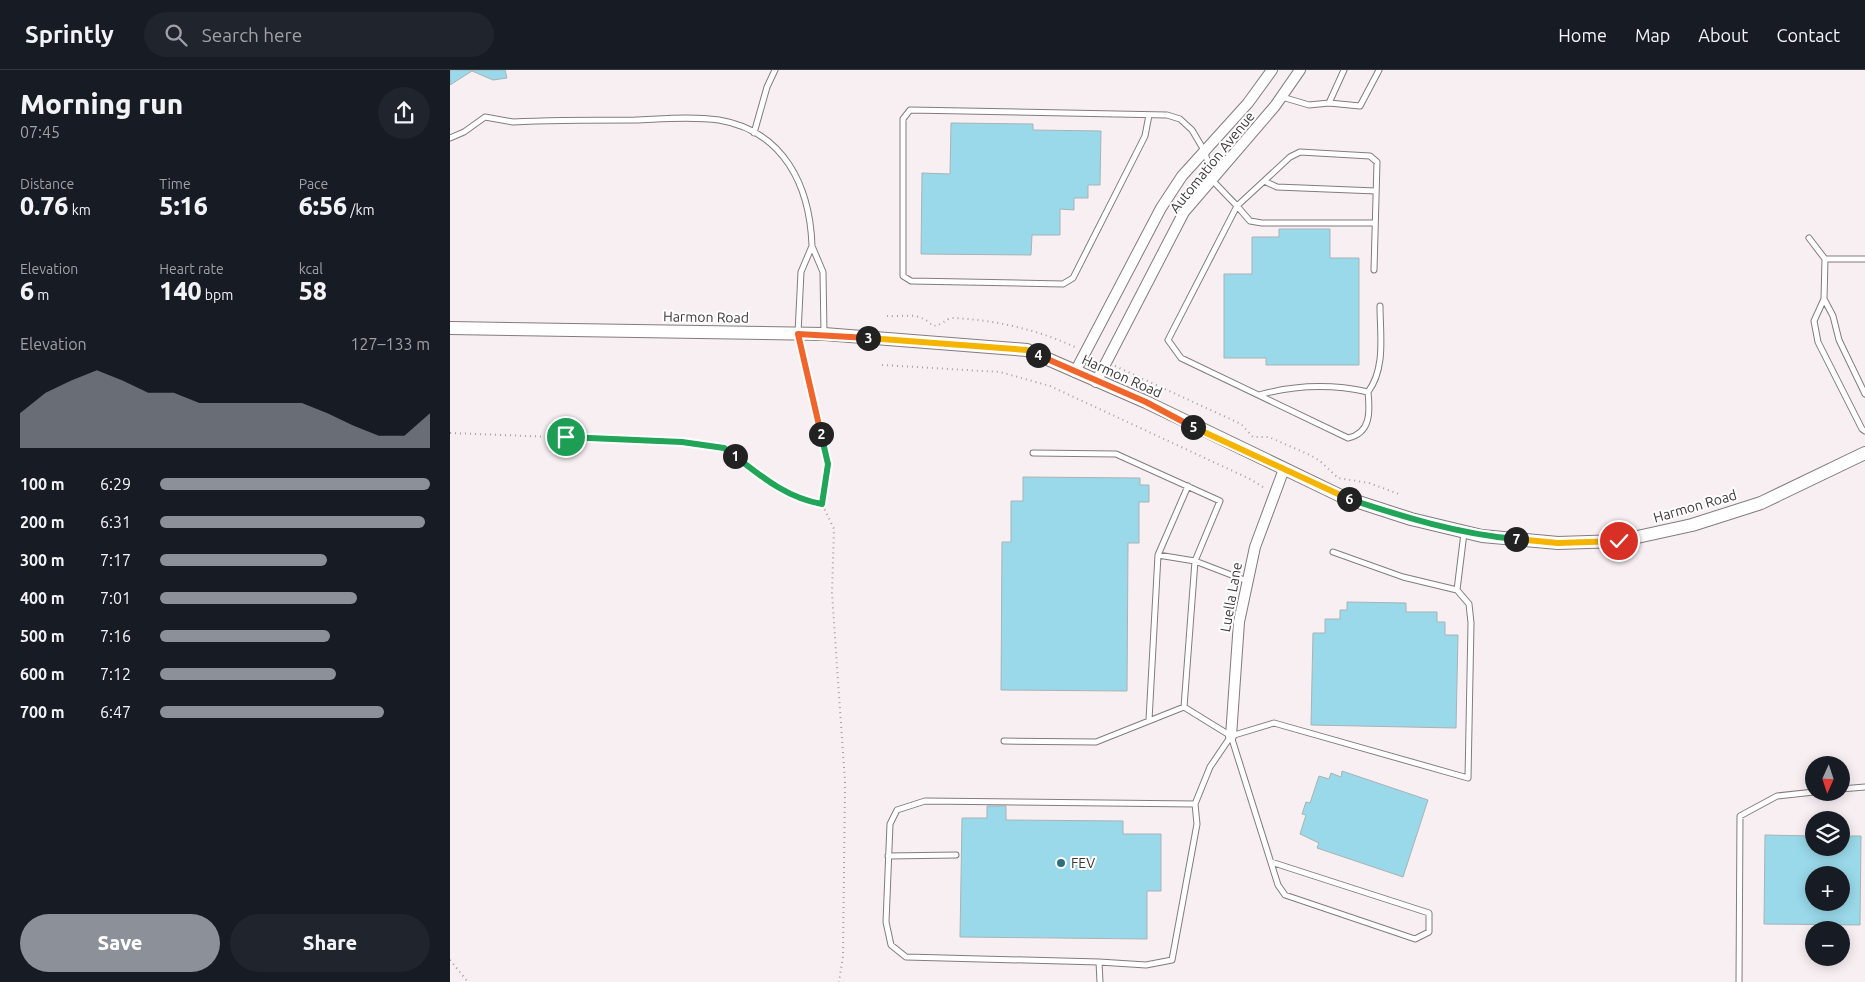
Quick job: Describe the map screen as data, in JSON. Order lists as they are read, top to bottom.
{
  "streets": {
    "street": ["Automation Avenue", "Harmon Road", "Luella Lane"]
  },
  "crossings": [
    ["Automation Avenue", "Harmon Road"],
    ["Harmon Road", "Luella Lane"]
  ],
  "places": ["FEV"],
  "north": "bottom",
  "page": {
    "header": "Sprintly",
    "search": "Search here",
    "nav": [
      "Home",
      "Map",
      "About",
      "Contact"
    ],
    "heading": ["Morning run", "07:45"],
    "stats": [
      ["Distance", "0.76 km"],
      ["Time", "5:16"],
      ["Pace", "6:56 /km"],
      ["Elevation", "6 m"],
      ["Heart rate", "140 bpm"],
      ["kcal", "58"]
    ],
    "chart": ["Elevation", "127–133 m"],
    "pins": [
      "3",
      "4",
      "5",
      "2",
      "1",
      "6",
      "7"
    ],
    "list": [
      {
        "name": "100 m",
        "note": "6:29"
      },
      {
        "name": "200 m",
        "note": "6:31"
      },
      {
        "name": "300 m",
        "note": "7:17"
      },
      {
        "name": "400 m",
        "note": "7:01"
      },
      {
        "name": "500 m",
        "note": "7:16"
      },
      {
        "name": "600 m",
        "note": "7:12"
      },
      {
        "name": "700 m",
        "note": "6:47"
      }
    ],
    "map_buttons": ["+", "−"],
    "buttons": ["Save", "Share"]
  }
}
